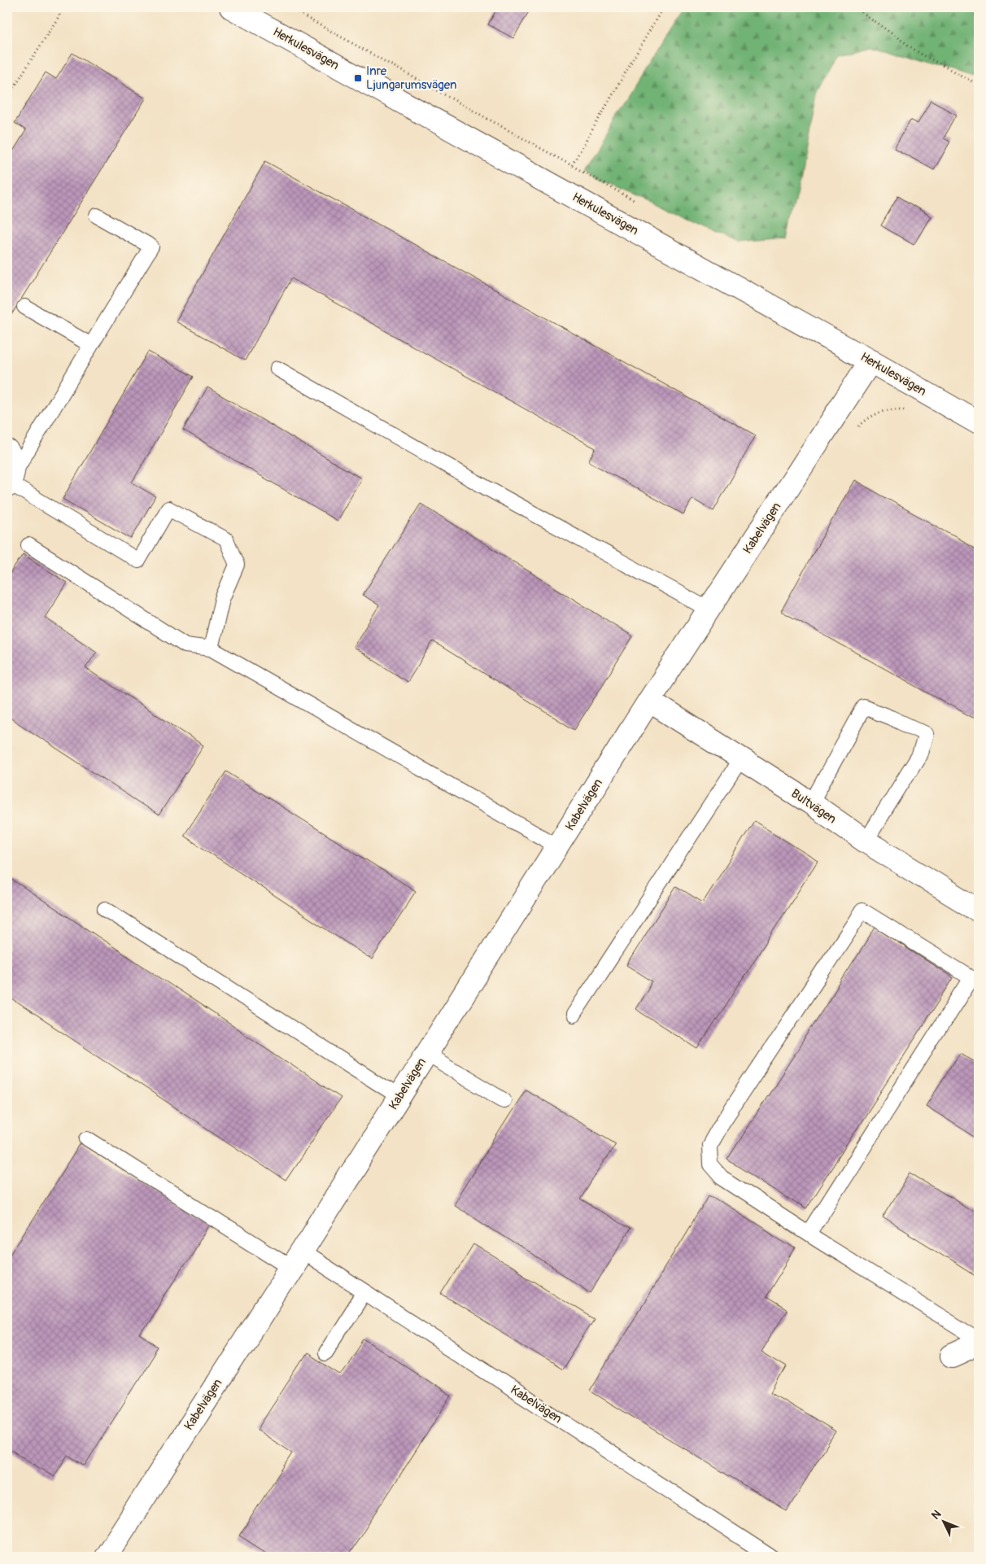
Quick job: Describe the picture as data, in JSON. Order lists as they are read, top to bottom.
{
  "streets": {
    "street": ["Herkulesvägen", "Kabelvägen", "Bultvägen"]
  },
  "crossings": [
    ["Herkulesvägen", "Kabelvägen"],
    ["Kabelvägen", "Bultvägen"]
  ],
  "places": {
    "transit": ["Inre Ljungarumsvägen"]
  },
  "north": "top left"
}
